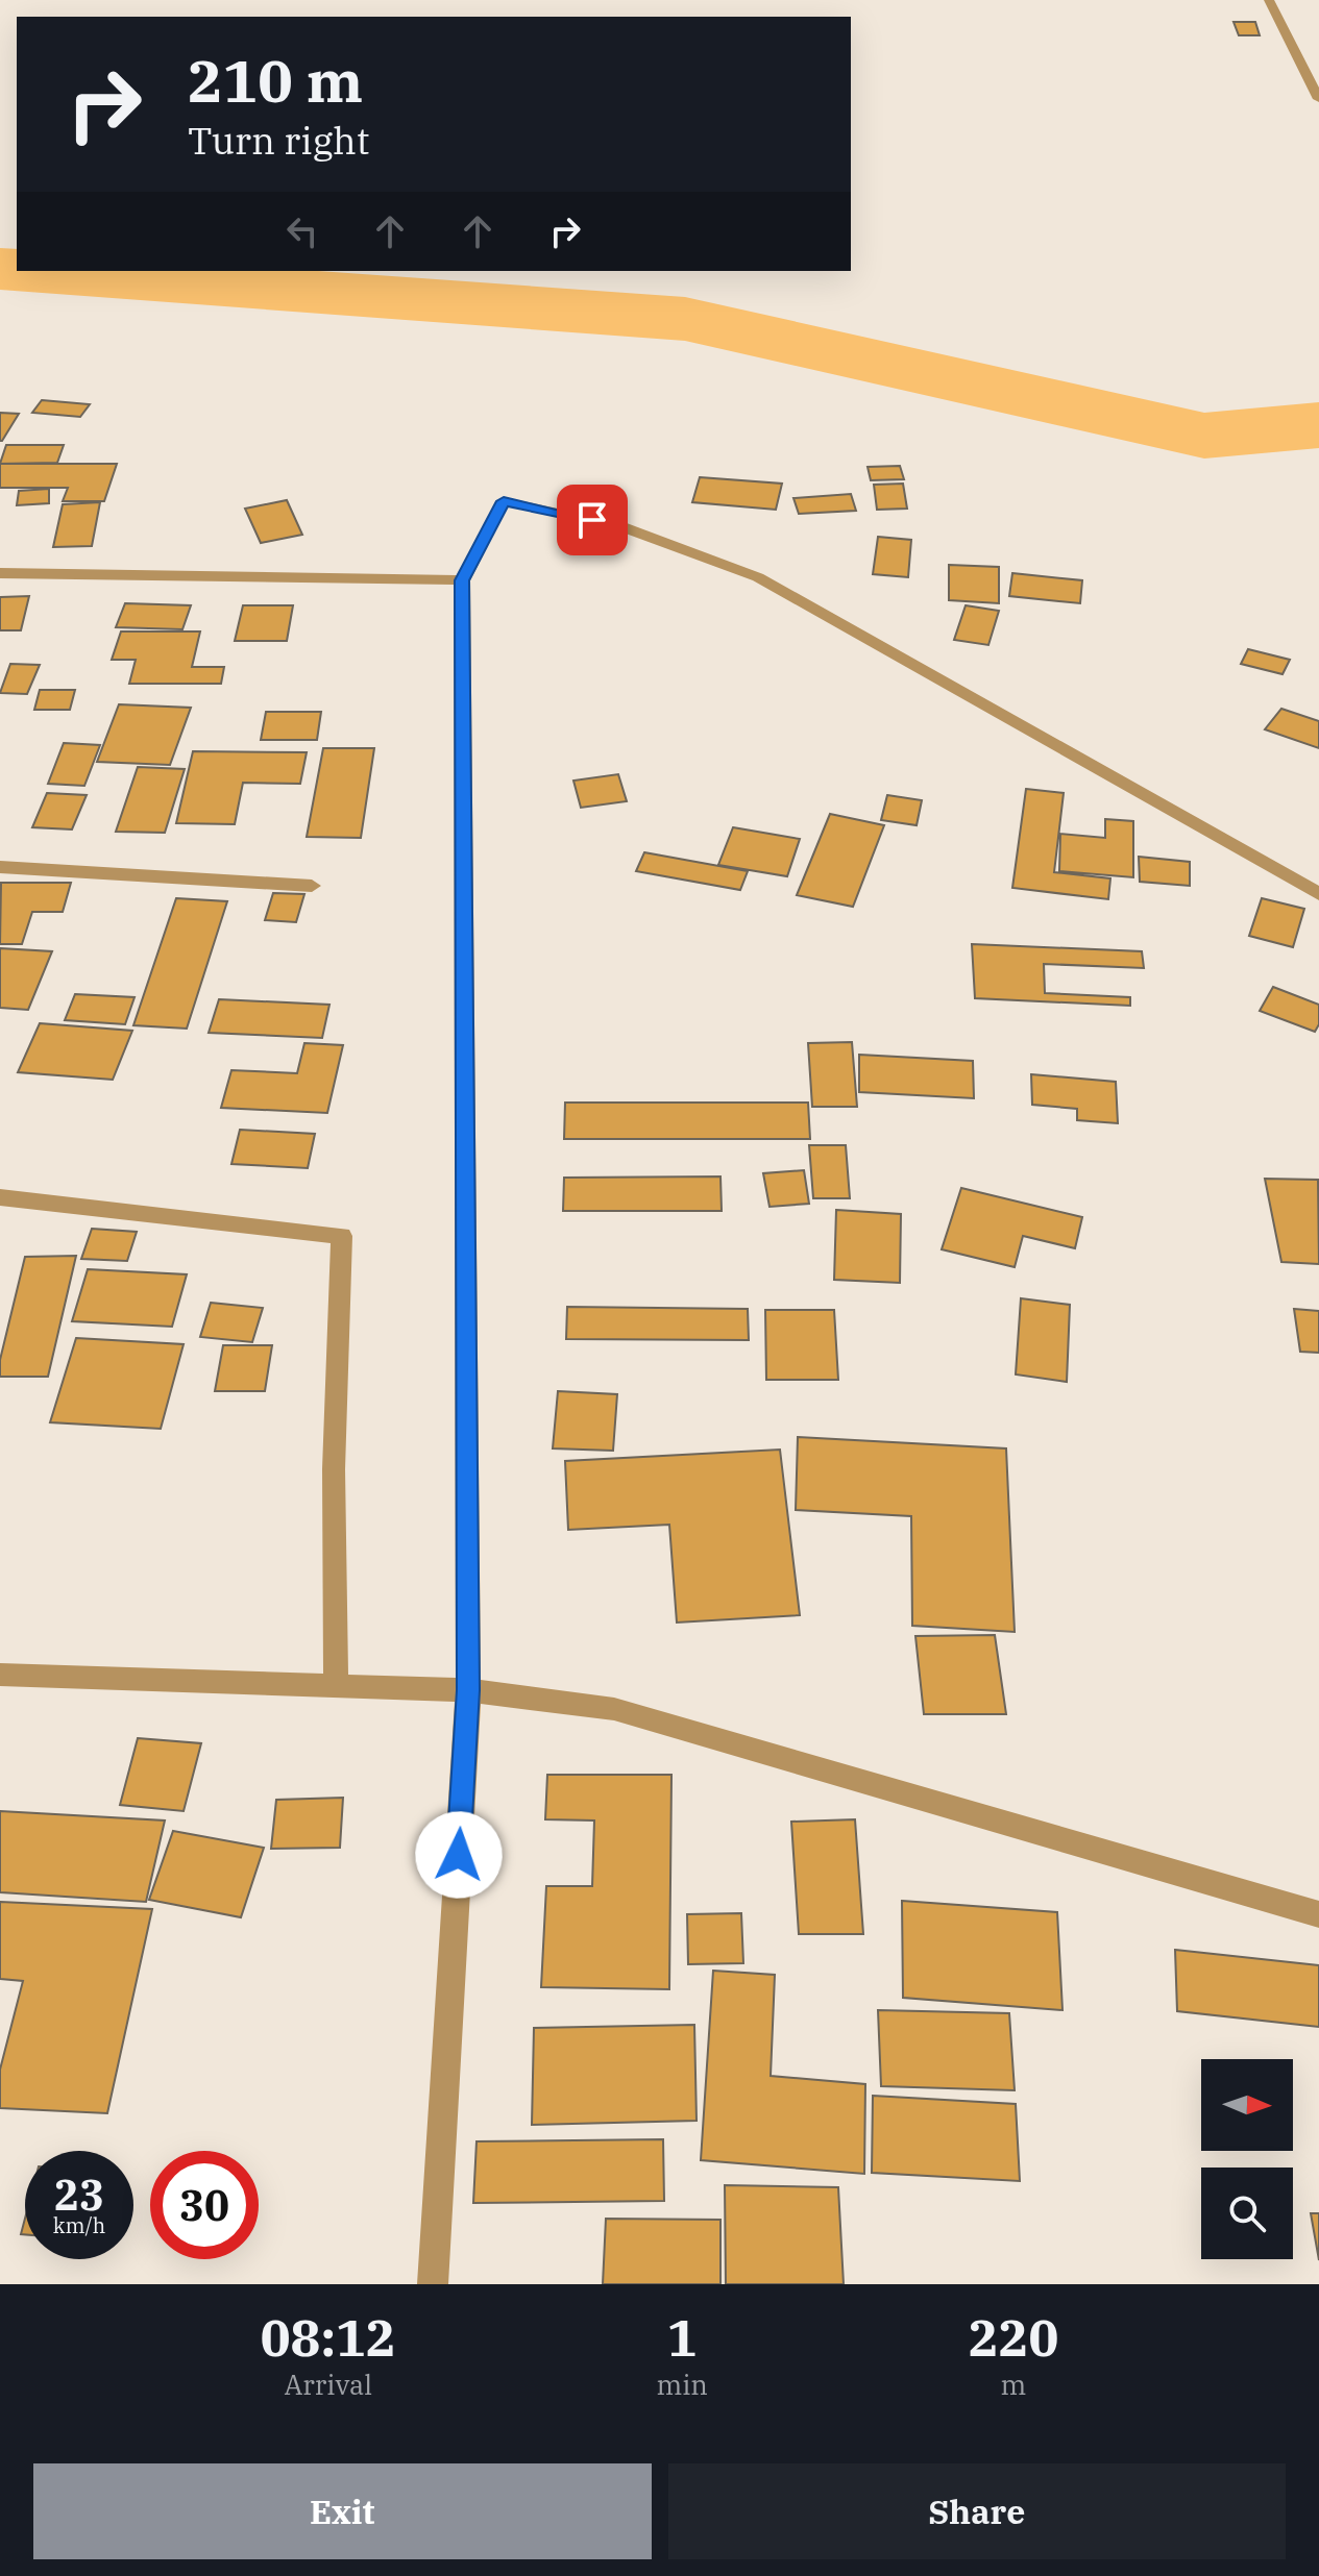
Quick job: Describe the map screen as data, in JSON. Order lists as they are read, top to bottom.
{
  "north": "right",
  "page": {
    "turn": ["210 m", "Turn right"],
    "speed": "23 km/h",
    "limit": "30",
    "eta": [
      "08:12",
      "Arrival",
      "1",
      "min",
      "220",
      "m"
    ],
    "buttons": ["Exit", "Share"]
  }
}
